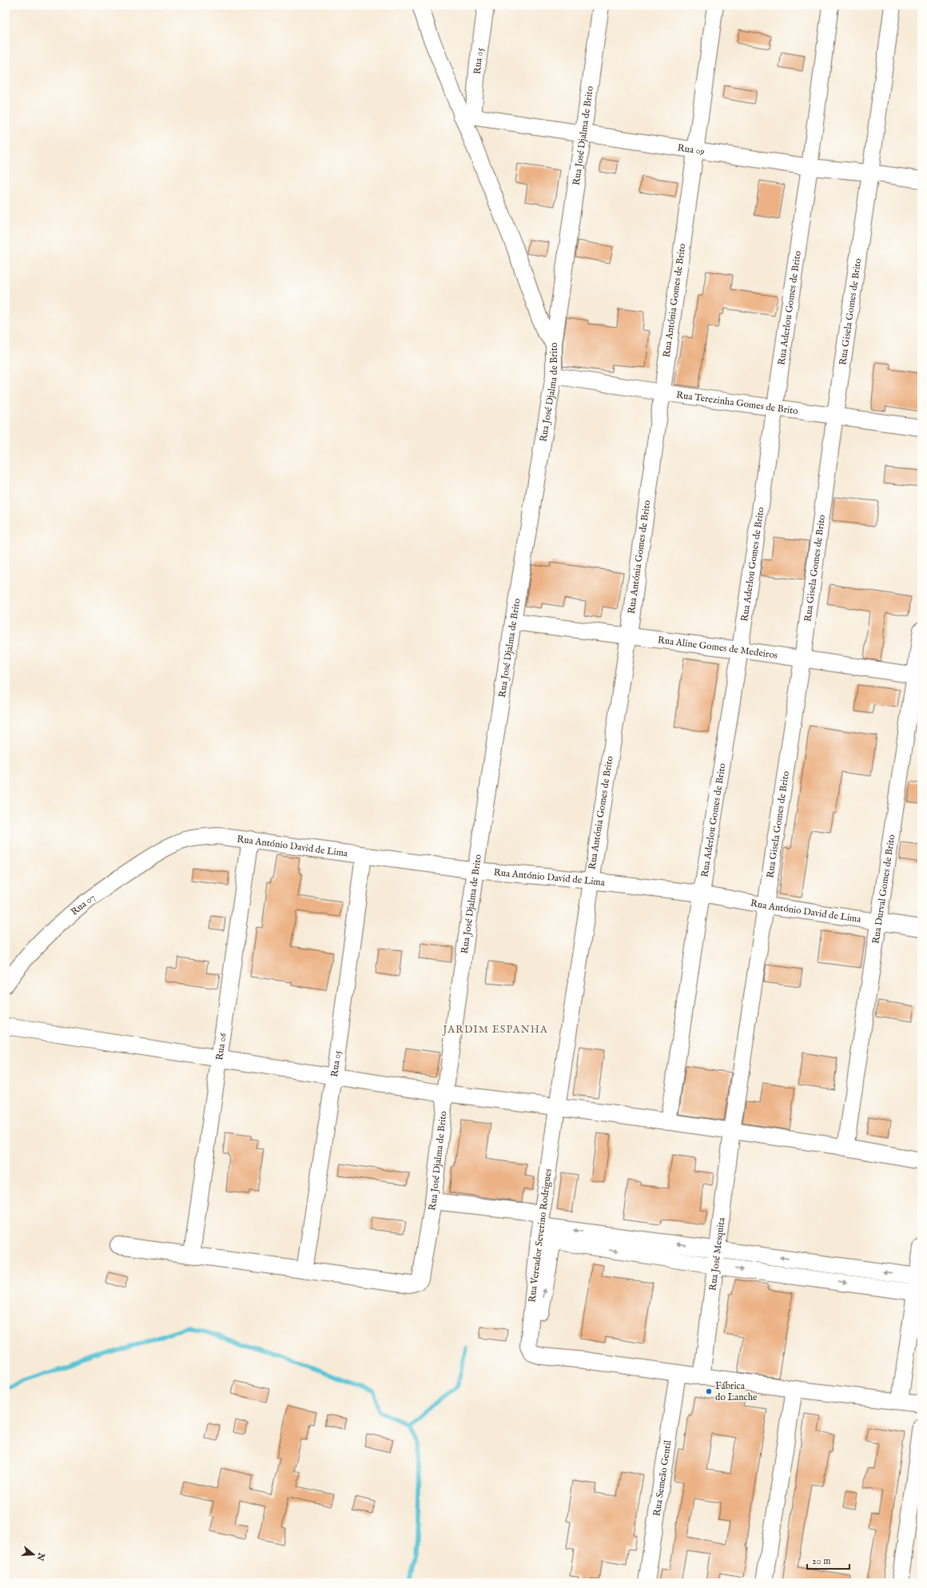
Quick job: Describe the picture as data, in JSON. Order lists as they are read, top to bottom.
{
  "streets": {
    "street": [
      "Rua 05",
      "Rua José Djalma de Brito",
      "Rua 09",
      "Rua Antónia Gomes de Brito",
      "Rua Aderlou Gomes de Brito",
      "Rua Gisela Gomes de Brito",
      "Rua Terezinha Gomes de Brito",
      "Rua Aline Gomes de Medeiros",
      "Rua António David de Lima",
      "Rua Durval Gomes de Brito",
      "Rua 07",
      "Rua 06",
      "Rua Vereador Severino Rodrigues",
      "Rua José Mesquita",
      "Rua Semeão Gentil"
    ]
  },
  "crossings": [
    ["Rua 05", "Rua José Djalma de Brito"],
    ["Rua 05", "Rua 09"],
    ["Rua 05", "Rua António David de Lima"],
    ["Rua José Djalma de Brito", "Rua 09"],
    ["Rua José Djalma de Brito", "Rua Terezinha Gomes de Brito"],
    ["Rua José Djalma de Brito", "Rua Aline Gomes de Medeiros"],
    ["Rua José Djalma de Brito", "Rua António David de Lima"],
    ["Rua 09", "Rua Antónia Gomes de Brito"],
    ["Rua 09", "Rua Aderlou Gomes de Brito"],
    ["Rua 09", "Rua Gisela Gomes de Brito"],
    ["Rua Antónia Gomes de Brito", "Rua Terezinha Gomes de Brito"],
    ["Rua Antónia Gomes de Brito", "Rua Aline Gomes de Medeiros"],
    ["Rua Antónia Gomes de Brito", "Rua António David de Lima"],
    ["Rua Antónia Gomes de Brito", "Rua Vereador Severino Rodrigues"],
    ["Rua Aderlou Gomes de Brito", "Rua Terezinha Gomes de Brito"],
    ["Rua Aderlou Gomes de Brito", "Rua Aline Gomes de Medeiros"],
    ["Rua Aderlou Gomes de Brito", "Rua António David de Lima"],
    ["Rua Gisela Gomes de Brito", "Rua Terezinha Gomes de Brito"],
    ["Rua Gisela Gomes de Brito", "Rua Aline Gomes de Medeiros"],
    ["Rua Gisela Gomes de Brito", "Rua António David de Lima"],
    ["Rua Gisela Gomes de Brito", "Rua José Mesquita"],
    ["Rua Aline Gomes de Medeiros", "Rua Durval Gomes de Brito"],
    ["Rua António David de Lima", "Rua Durval Gomes de Brito"],
    ["Rua António David de Lima", "Rua 07"],
    ["Rua António David de Lima", "Rua 06"],
    ["Rua Vereador Severino Rodrigues", "Rua José Mesquita"],
    ["Rua Vereador Severino Rodrigues", "Rua Semeão Gentil"]
  ],
  "districts": ["JARDIM ESPANHA"],
  "places": ["Fábrica do Lanche"],
  "scale_bar": "20 m",
  "north": "right"
}
